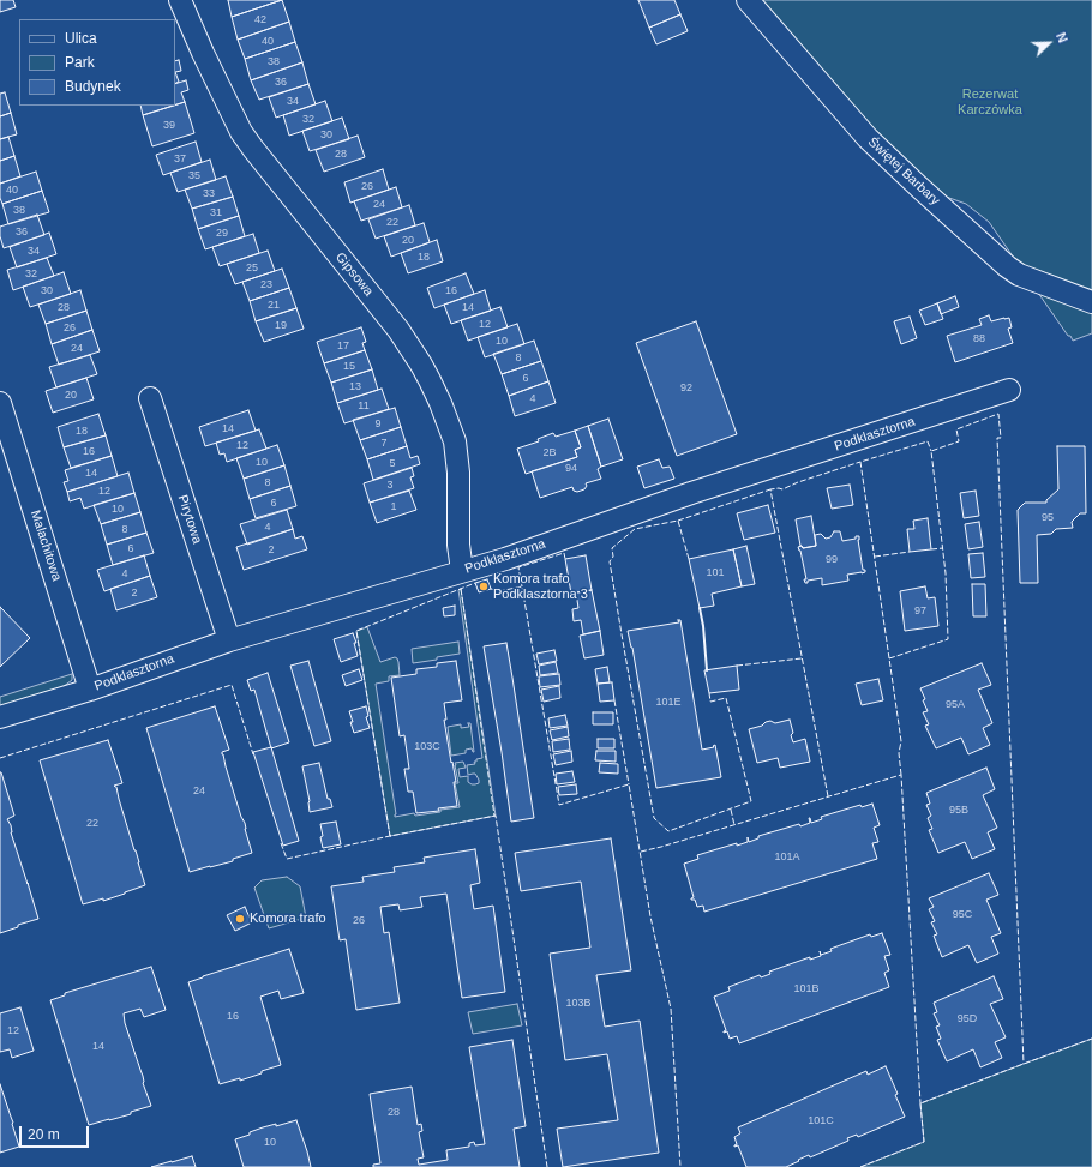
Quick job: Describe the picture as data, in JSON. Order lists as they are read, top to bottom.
{
  "streets": {
    "street": [
      "Świętej Barbary",
      "Gipsowa",
      "Podklasztorna",
      "Pirytowa",
      "Malachitowa"
    ]
  },
  "crossings": [
    ["Gipsowa", "Podklasztorna"],
    ["Podklasztorna", "Pirytowa"],
    ["Podklasztorna", "Malachitowa"]
  ],
  "parks": ["Rezerwat Karczówka"],
  "places": ["Komora trafo Podklasztorna 3", "Komora trafo"],
  "house_numbers": [
    "42",
    "40",
    "38",
    "36",
    "34",
    "32",
    "39",
    "30",
    "28",
    "37",
    "35",
    "26",
    "40",
    "33",
    "24",
    "38",
    "31",
    "22",
    "36",
    "29",
    "20",
    "34",
    "18",
    "25",
    "32",
    "23",
    "30",
    "16",
    "21",
    "28",
    "14",
    "12",
    "19",
    "26",
    "88",
    "10",
    "17",
    "24",
    "8",
    "15",
    "6",
    "13",
    "92",
    "20",
    "4",
    "11",
    "9",
    "14",
    "18",
    "7",
    "12",
    "16",
    "2B",
    "10",
    "5",
    "94",
    "14",
    "8",
    "3",
    "12",
    "6",
    "1",
    "10",
    "95",
    "4",
    "8",
    "6",
    "2",
    "99",
    "101",
    "4",
    "2",
    "97",
    "101E",
    "95A",
    "103C",
    "24",
    "95B",
    "22",
    "101A",
    "95C",
    "26",
    "101B",
    "103B",
    "16",
    "95D",
    "12",
    "14",
    "28",
    "101C",
    "10"
  ],
  "legend": ["Ulica", "Park", "Budynek"],
  "scale_bar": "20 m",
  "north": "top right"
}
